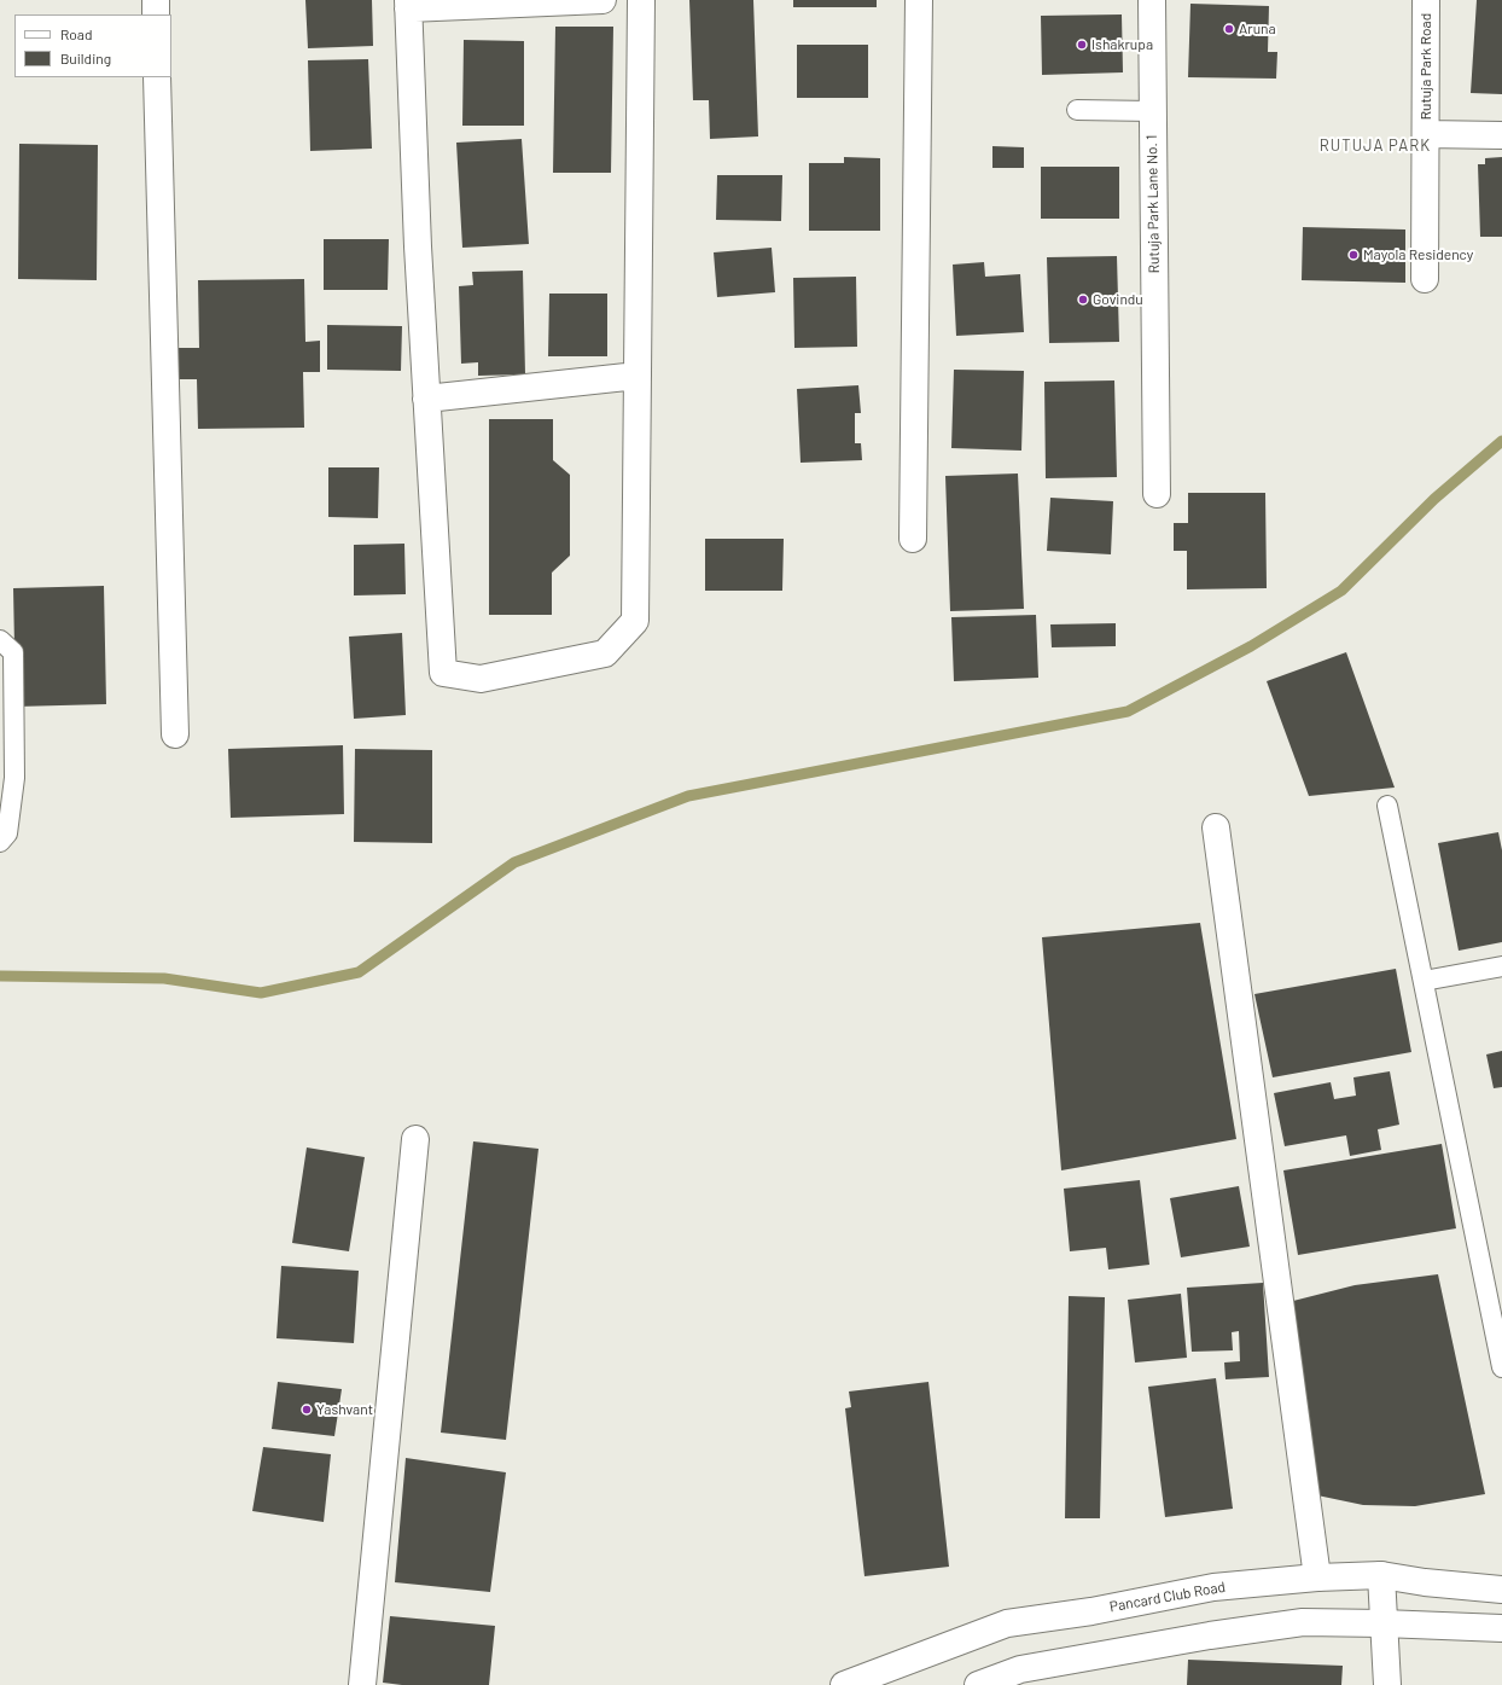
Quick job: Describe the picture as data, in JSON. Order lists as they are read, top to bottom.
{
  "streets": {
    "street": ["Rutuja Park Road", "Rutuja Park Lane No. 1", "Pancard Club Road"]
  },
  "districts": ["RUTUJA PARK"],
  "places": [
    "Aruna",
    "Ishakrupa",
    "Mayola Residency",
    "Govindu",
    "Yashvant"
  ],
  "legend": ["Road", "Building"]
}
